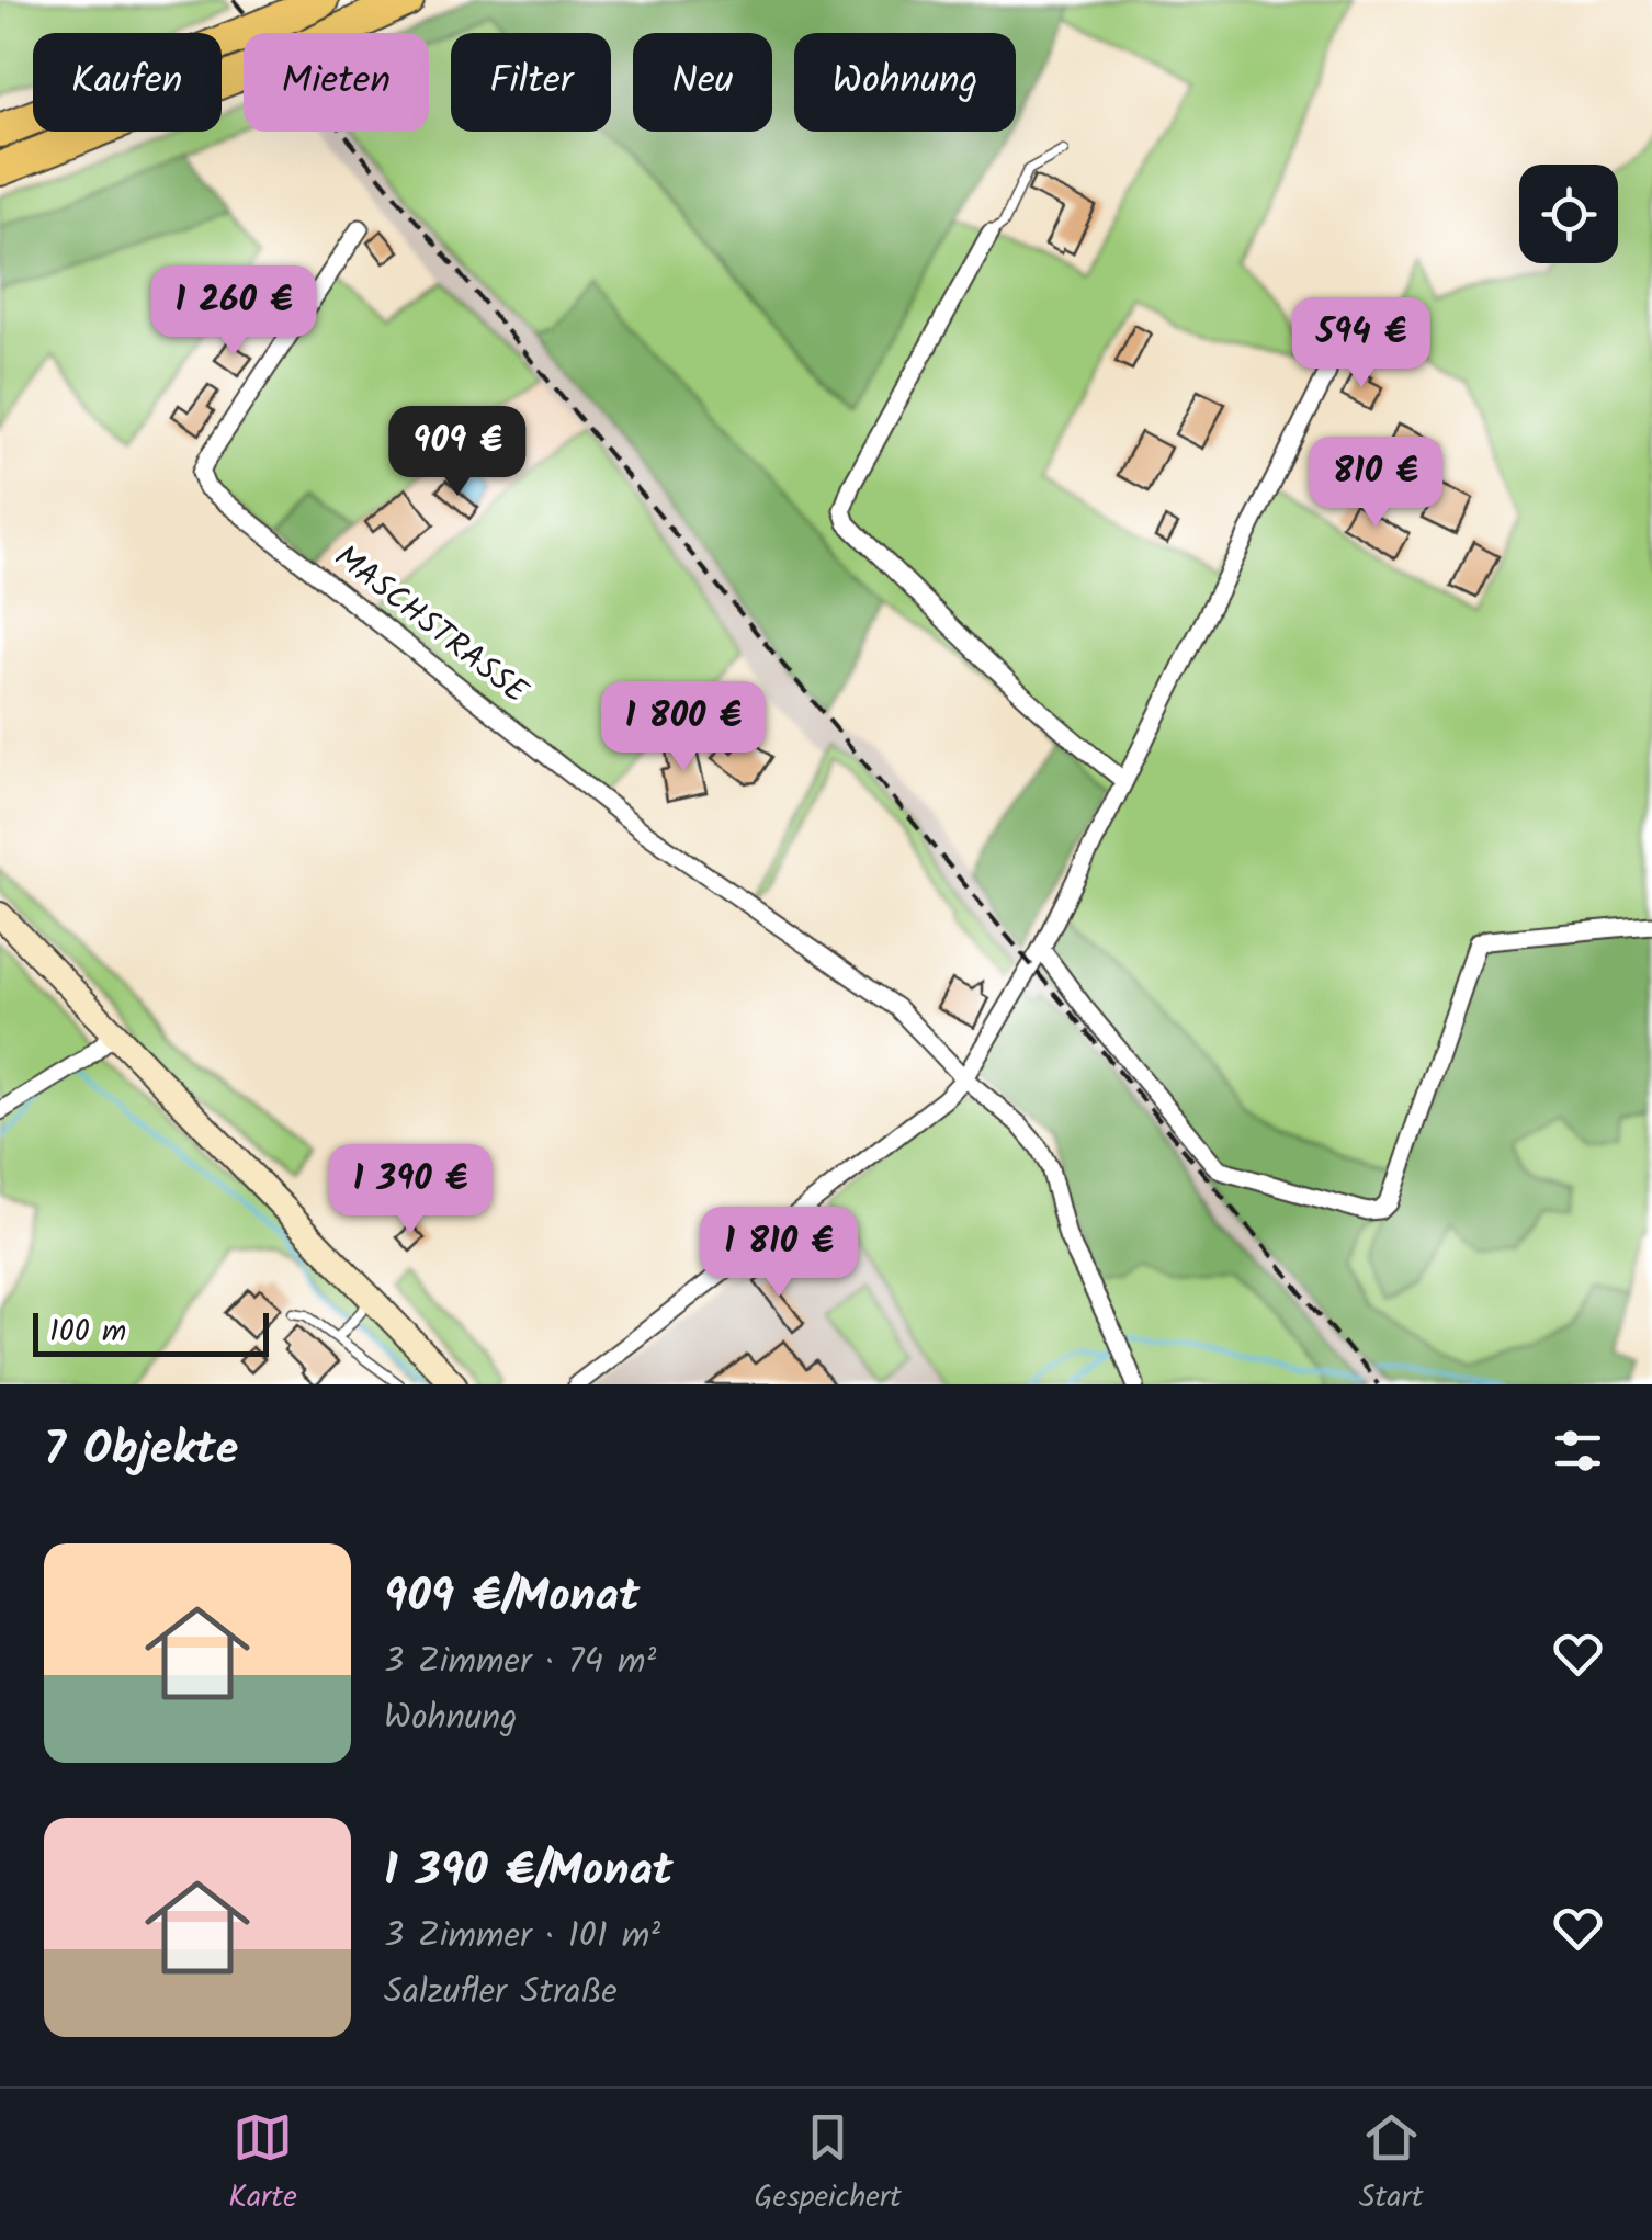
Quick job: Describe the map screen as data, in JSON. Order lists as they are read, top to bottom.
{
  "streets": {
    "street": ["MASCHSTRASSE"]
  },
  "scale_bar": "100 m",
  "page": {
    "chip": [
      "Kaufen",
      "Mieten",
      "Filter",
      "Neu",
      "Wohnung"
    ],
    "price": [
      "1 260 €",
      "594 €",
      "909 €",
      "810 €",
      "1 800 €",
      "1 390 €",
      "1 810 €"
    ],
    "scale": "100 m",
    "heading": "7 Objekte",
    "list": [
      {
        "name": "909 €/Monat",
        "note": "3 Zimmer · 74 m² · Wohnung"
      },
      {
        "name": "1 390 €/Monat",
        "note": "3 Zimmer · 101 m² · Salzufler Straße"
      }
    ],
    "tabs": ["Karte", "Gespeichert", "Start"]
  }
}
